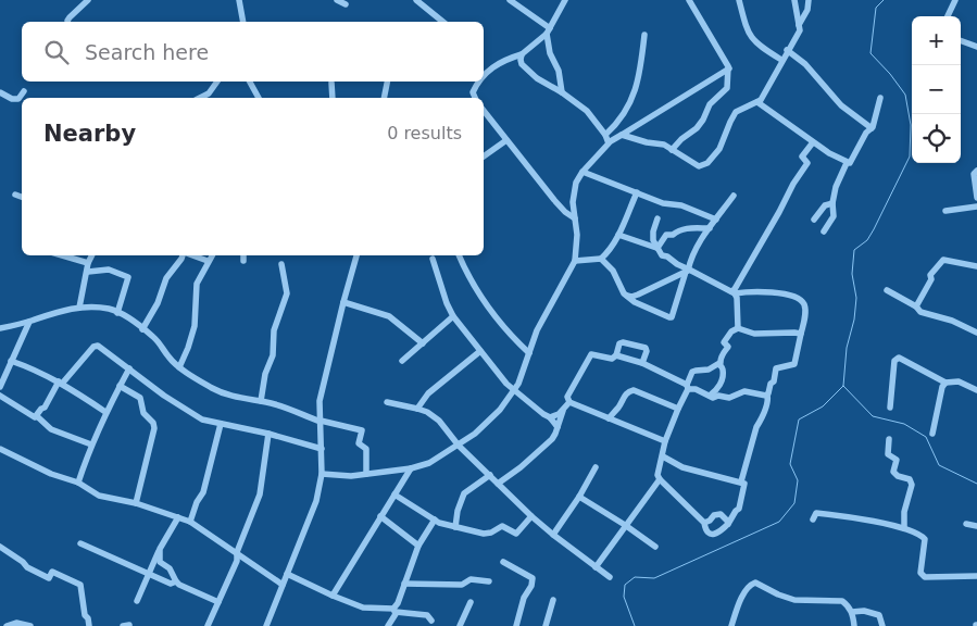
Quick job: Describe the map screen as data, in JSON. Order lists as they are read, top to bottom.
{
  "page": {
    "map_buttons": ["+", "−"],
    "search": "Search here",
    "heading": ["Nearby", "0 results"]
  }
}
